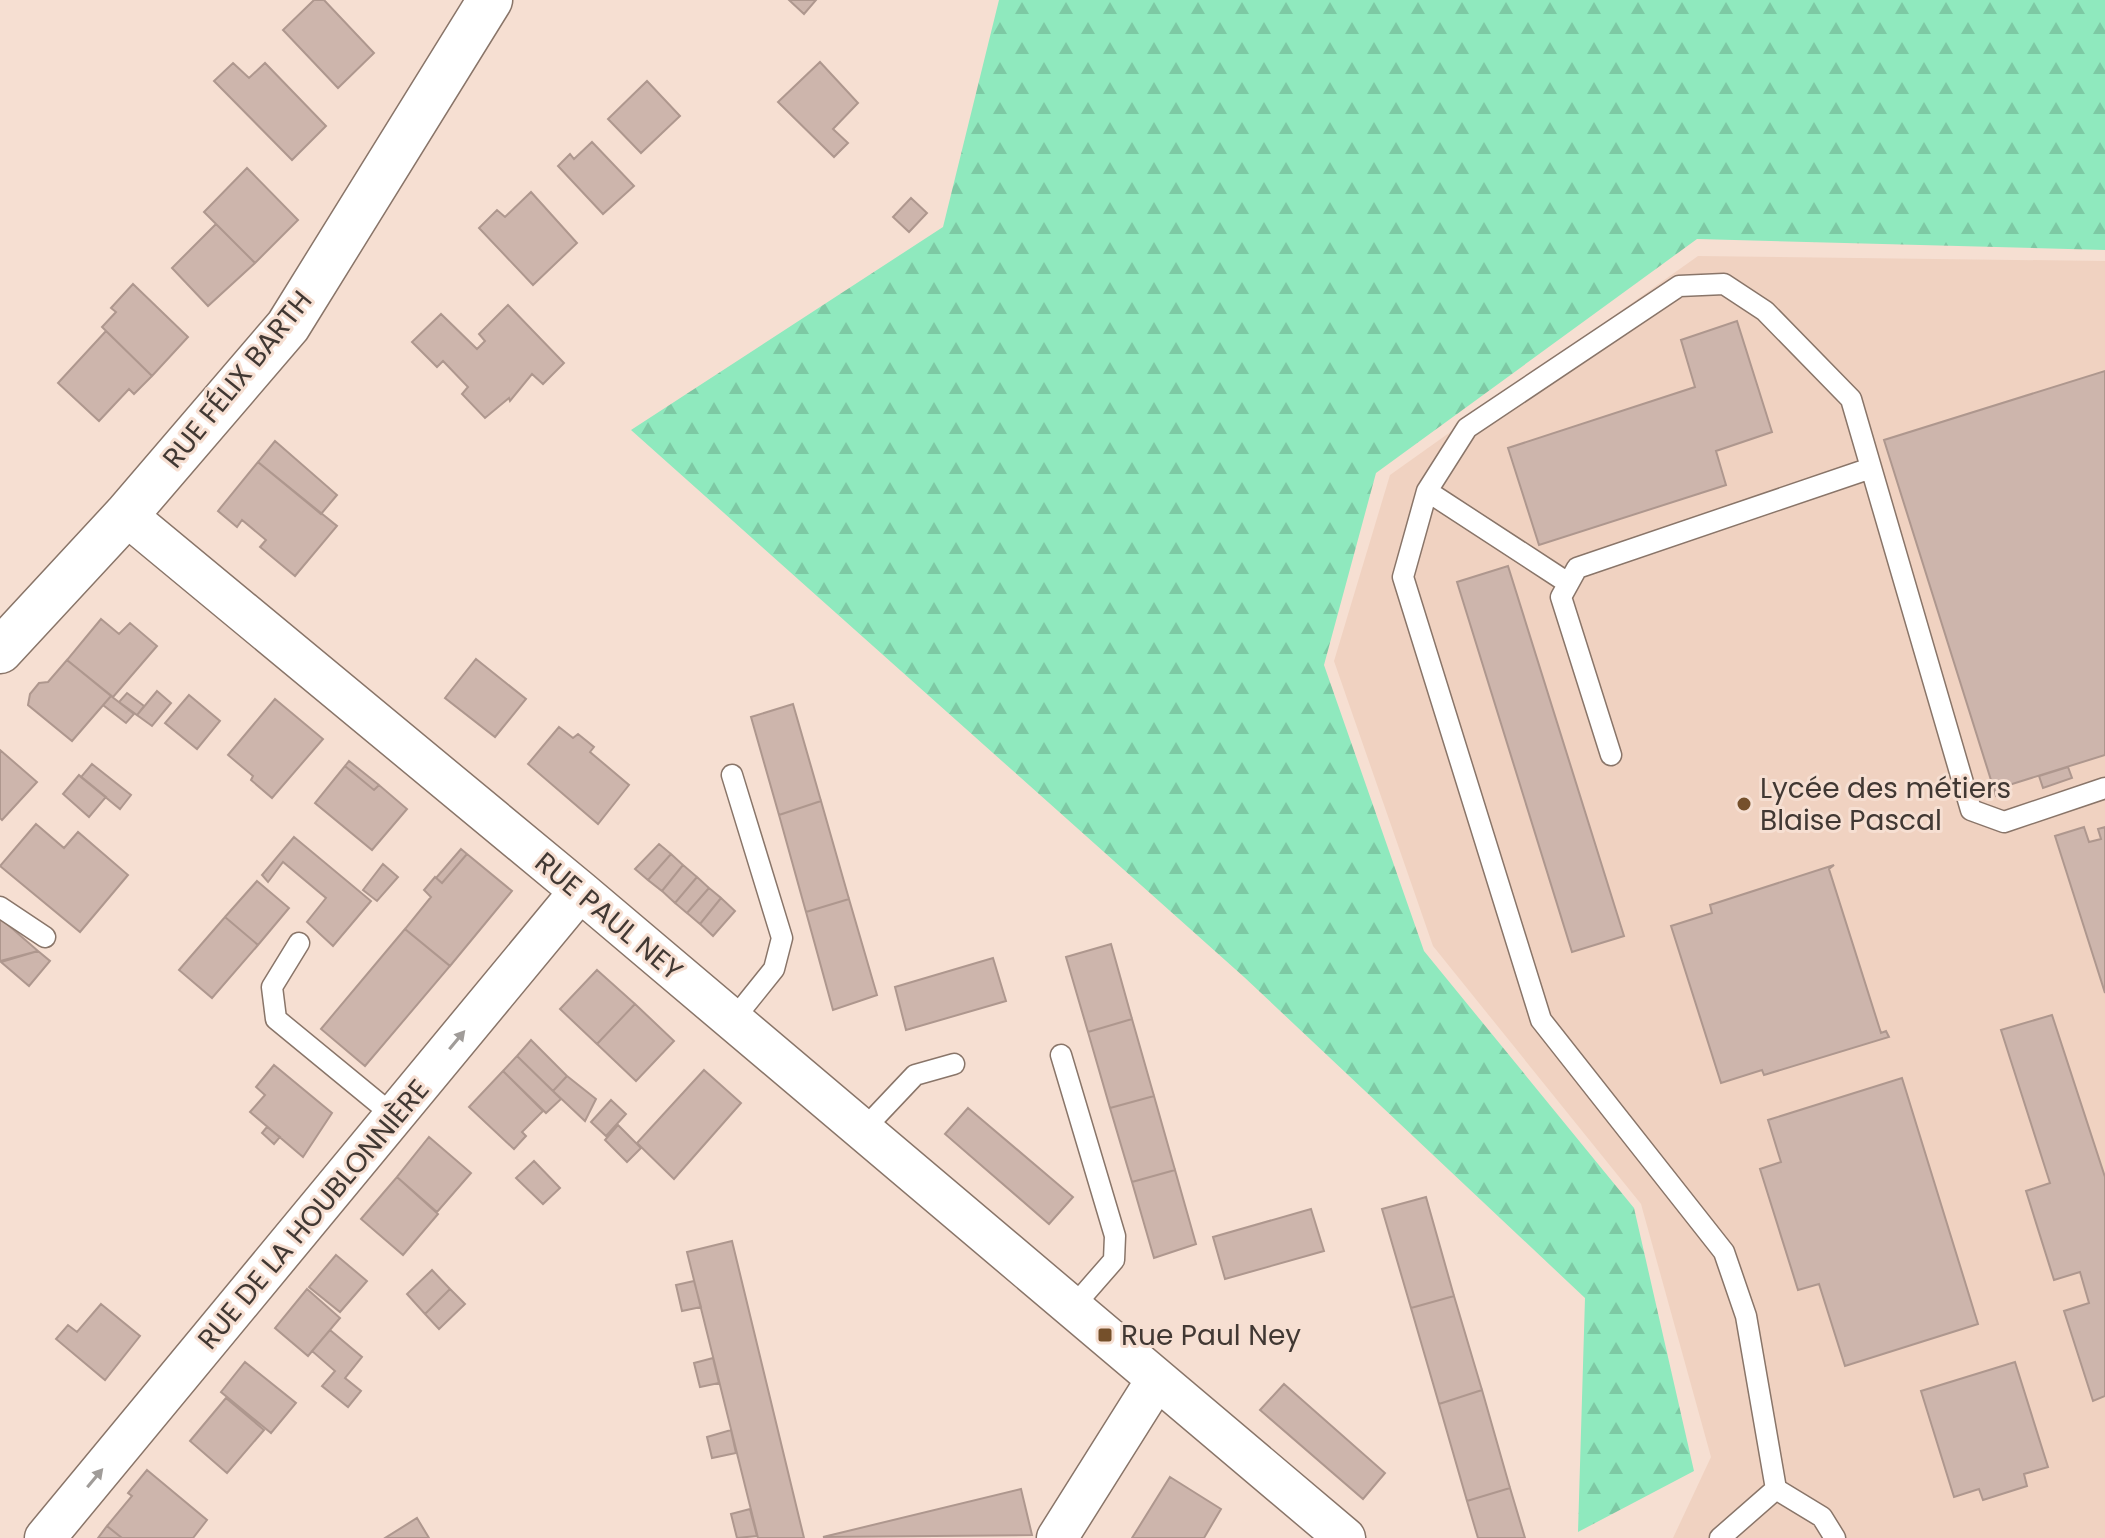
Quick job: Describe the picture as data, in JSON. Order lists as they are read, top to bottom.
{
  "streets": {
    "street": ["RUE FÉLIX BARTH", "RUE PAUL NEY", "RUE DE LA HOUBLONNIÈRE"]
  },
  "crossings": [
    ["RUE FÉLIX BARTH", "RUE PAUL NEY"],
    ["RUE PAUL NEY", "RUE DE LA HOUBLONNIÈRE"]
  ],
  "one_way": ["RUE DE LA HOUBLONNIÈRE"],
  "places": {
    "other": ["Lycée des métiers Blaise Pascal"],
    "transit": ["Rue Paul Ney"]
  }
}
